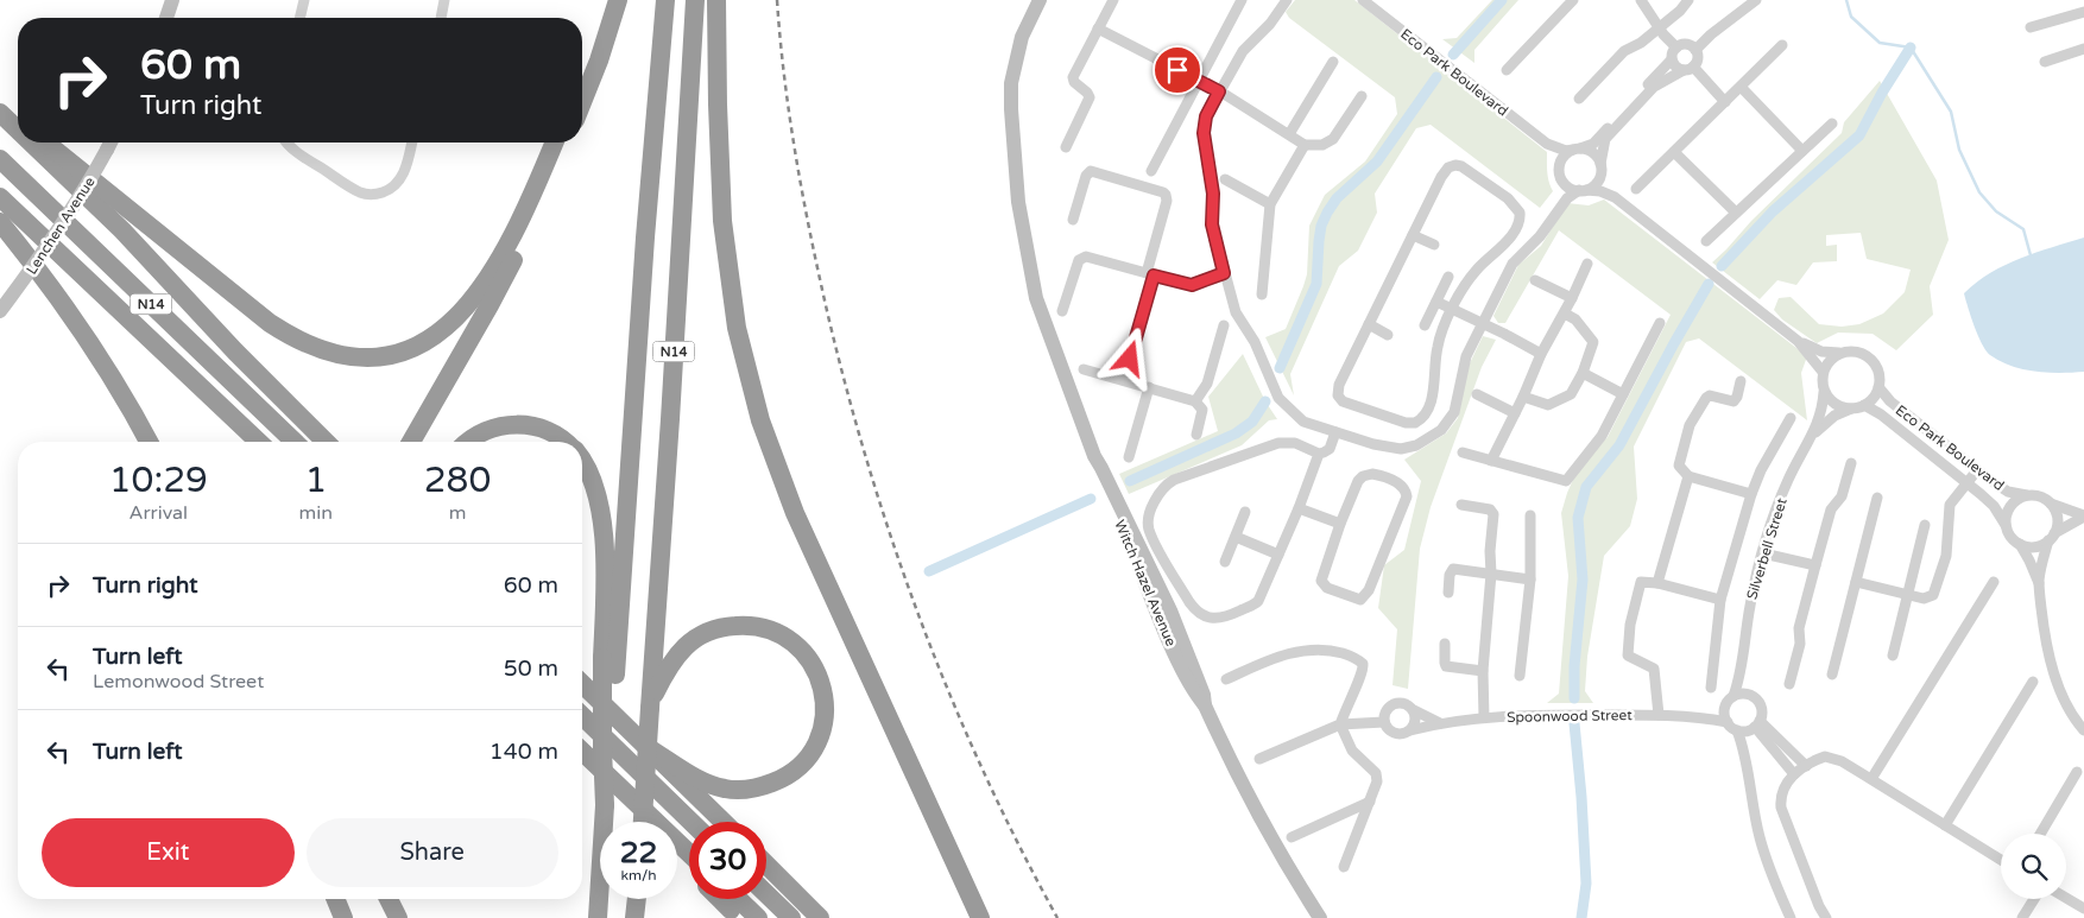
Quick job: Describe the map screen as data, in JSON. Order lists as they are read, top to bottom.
{
  "streets": {
    "highway": ["N14"],
    "street": [
      "Eco Park Boulevard",
      "Lenchen Avenue",
      "Silverbell Street",
      "Witch Hazel Avenue",
      "Spoonwood Street"
    ]
  },
  "crossings": [
    ["Eco Park Boulevard", "Silverbell Street"],
    ["Silverbell Street", "Spoonwood Street"]
  ],
  "page": {
    "turn": ["60 m", "Turn right"],
    "eta": [
      "10:29",
      "Arrival",
      "1",
      "min",
      "280",
      "m"
    ],
    "list": [
      {
        "name": "Turn right",
        "value": "60 m"
      },
      {
        "name": "Turn left",
        "note": "Lemonwood Street",
        "value": "50 m"
      },
      {
        "name": "Turn left",
        "value": "140 m"
      }
    ],
    "buttons": ["Exit", "Share"],
    "speed": "22 km/h",
    "limit": "30"
  }
}
